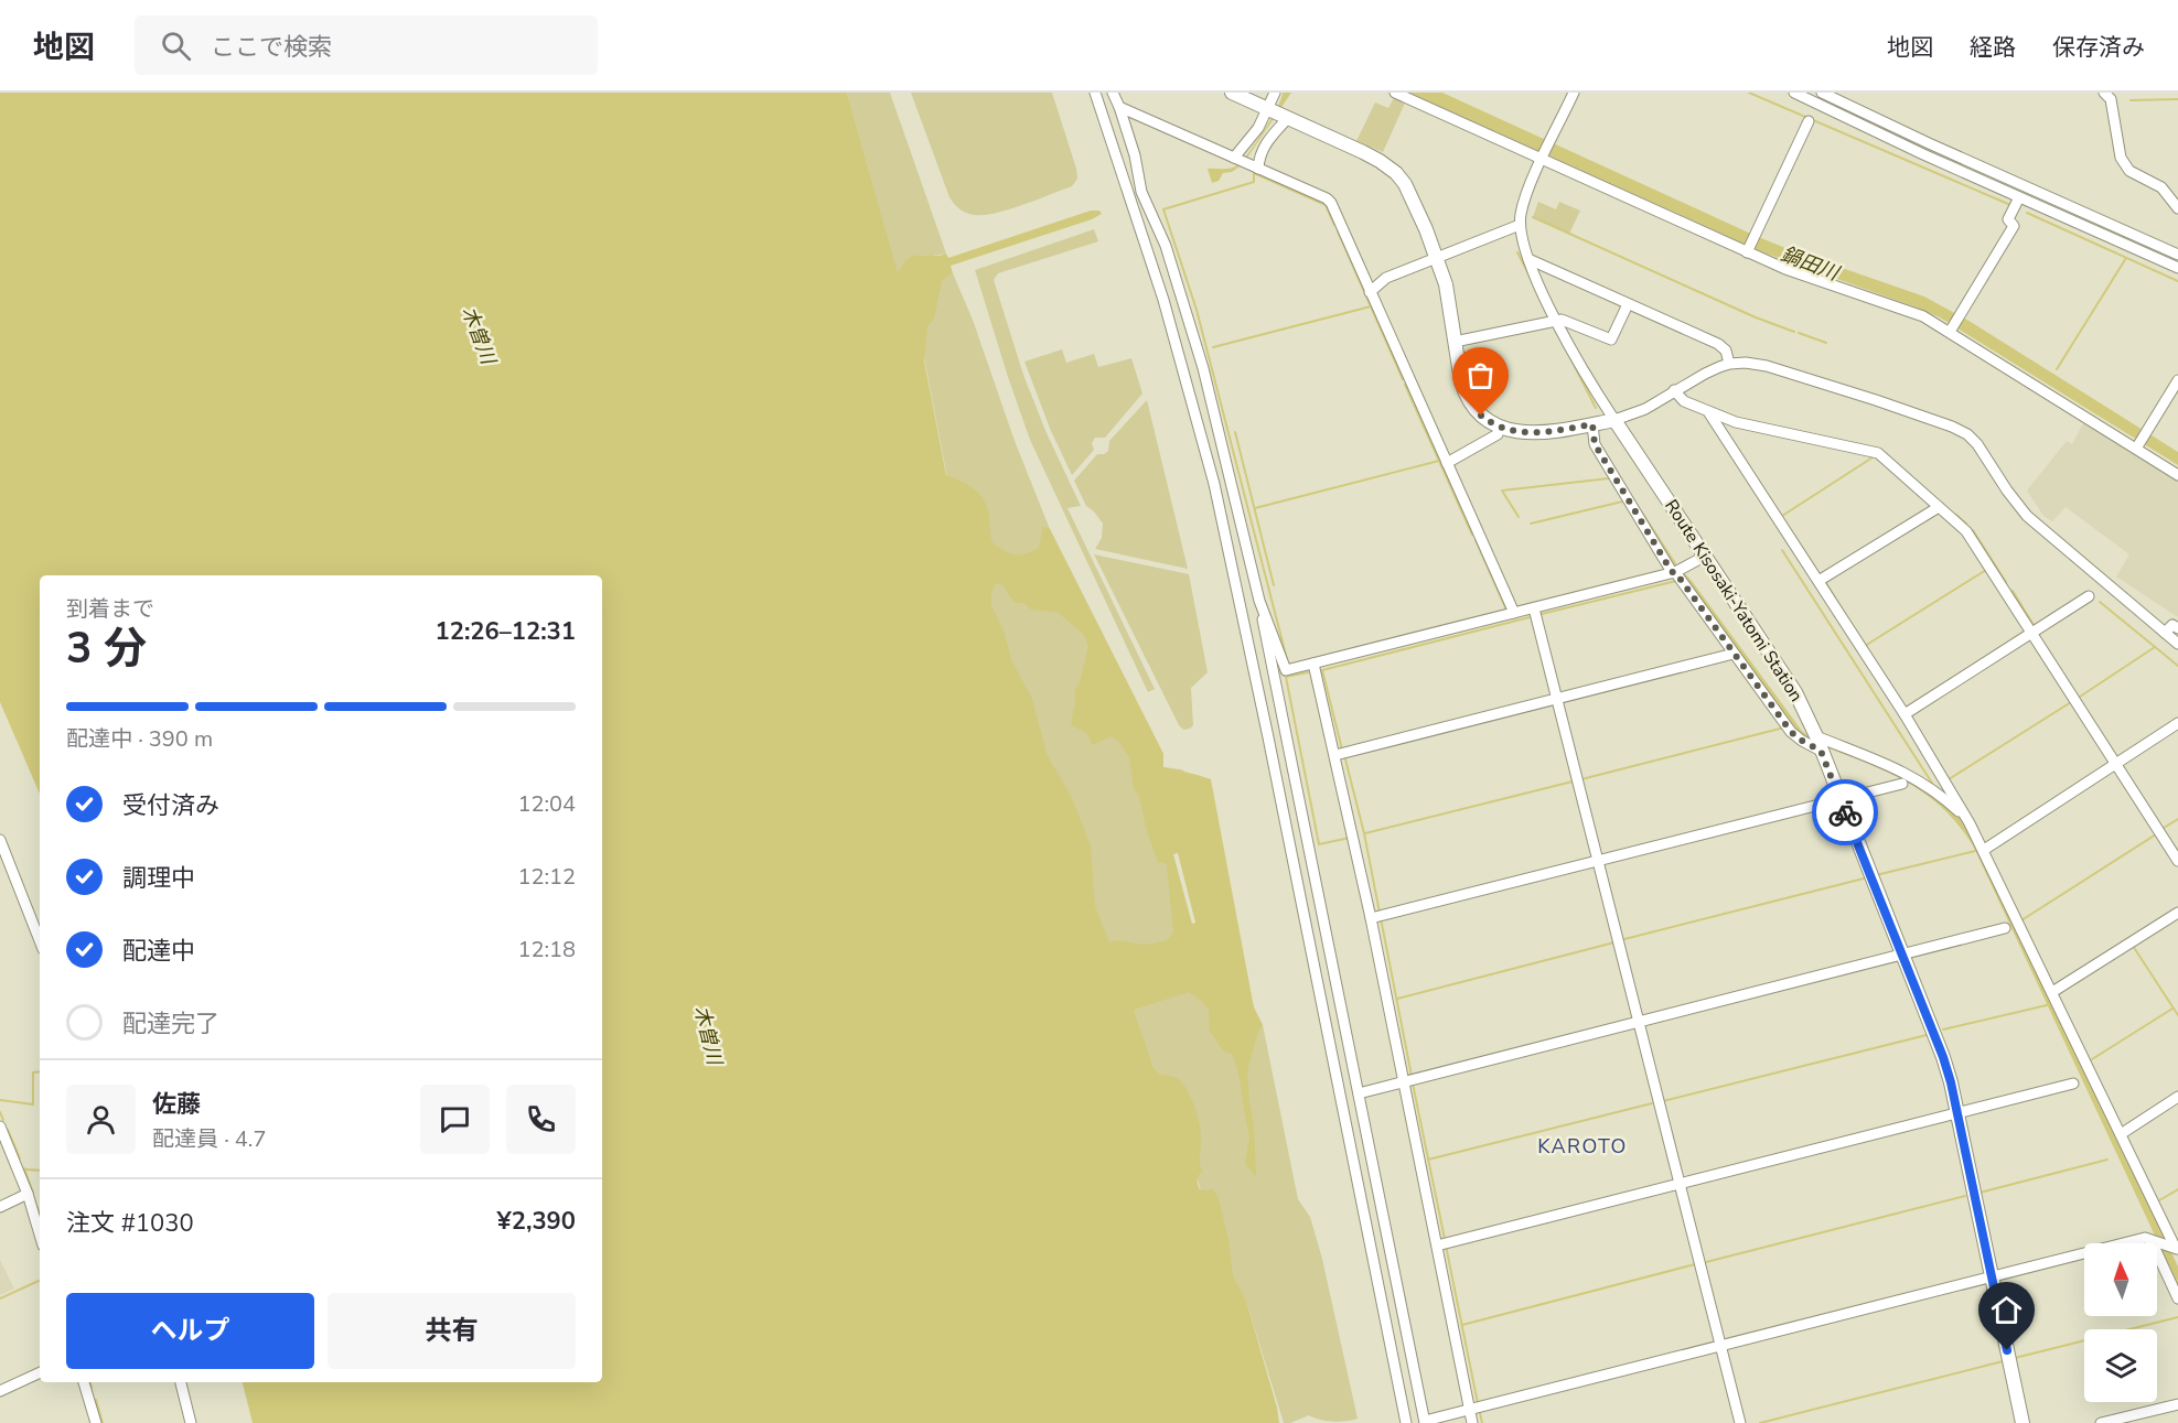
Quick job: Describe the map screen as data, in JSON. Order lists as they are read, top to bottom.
{
  "streets": {
    "main road": ["Route Kisosaki-Yatomi Station"]
  },
  "districts": ["KAROTO"],
  "water": ["鍋田川", "木曽川"],
  "north": "top",
  "page": {
    "header": "地図",
    "search": "ここで検索",
    "nav": ["地図", "経路", "保存済み"],
    "heading": ["3 分", "到着まで", "12:26–12:31"],
    "panel": [
      "佐藤",
      "配達員 · 4.7",
      "注文 #1030",
      "¥2,390"
    ],
    "bar": "配達中 · 390 m",
    "list": [
      ["受付済み", "12:04"],
      ["調理中", "12:12"],
      ["配達中", "12:18"],
      "配達完了"
    ],
    "buttons": ["ヘルプ", "共有"]
  }
}
